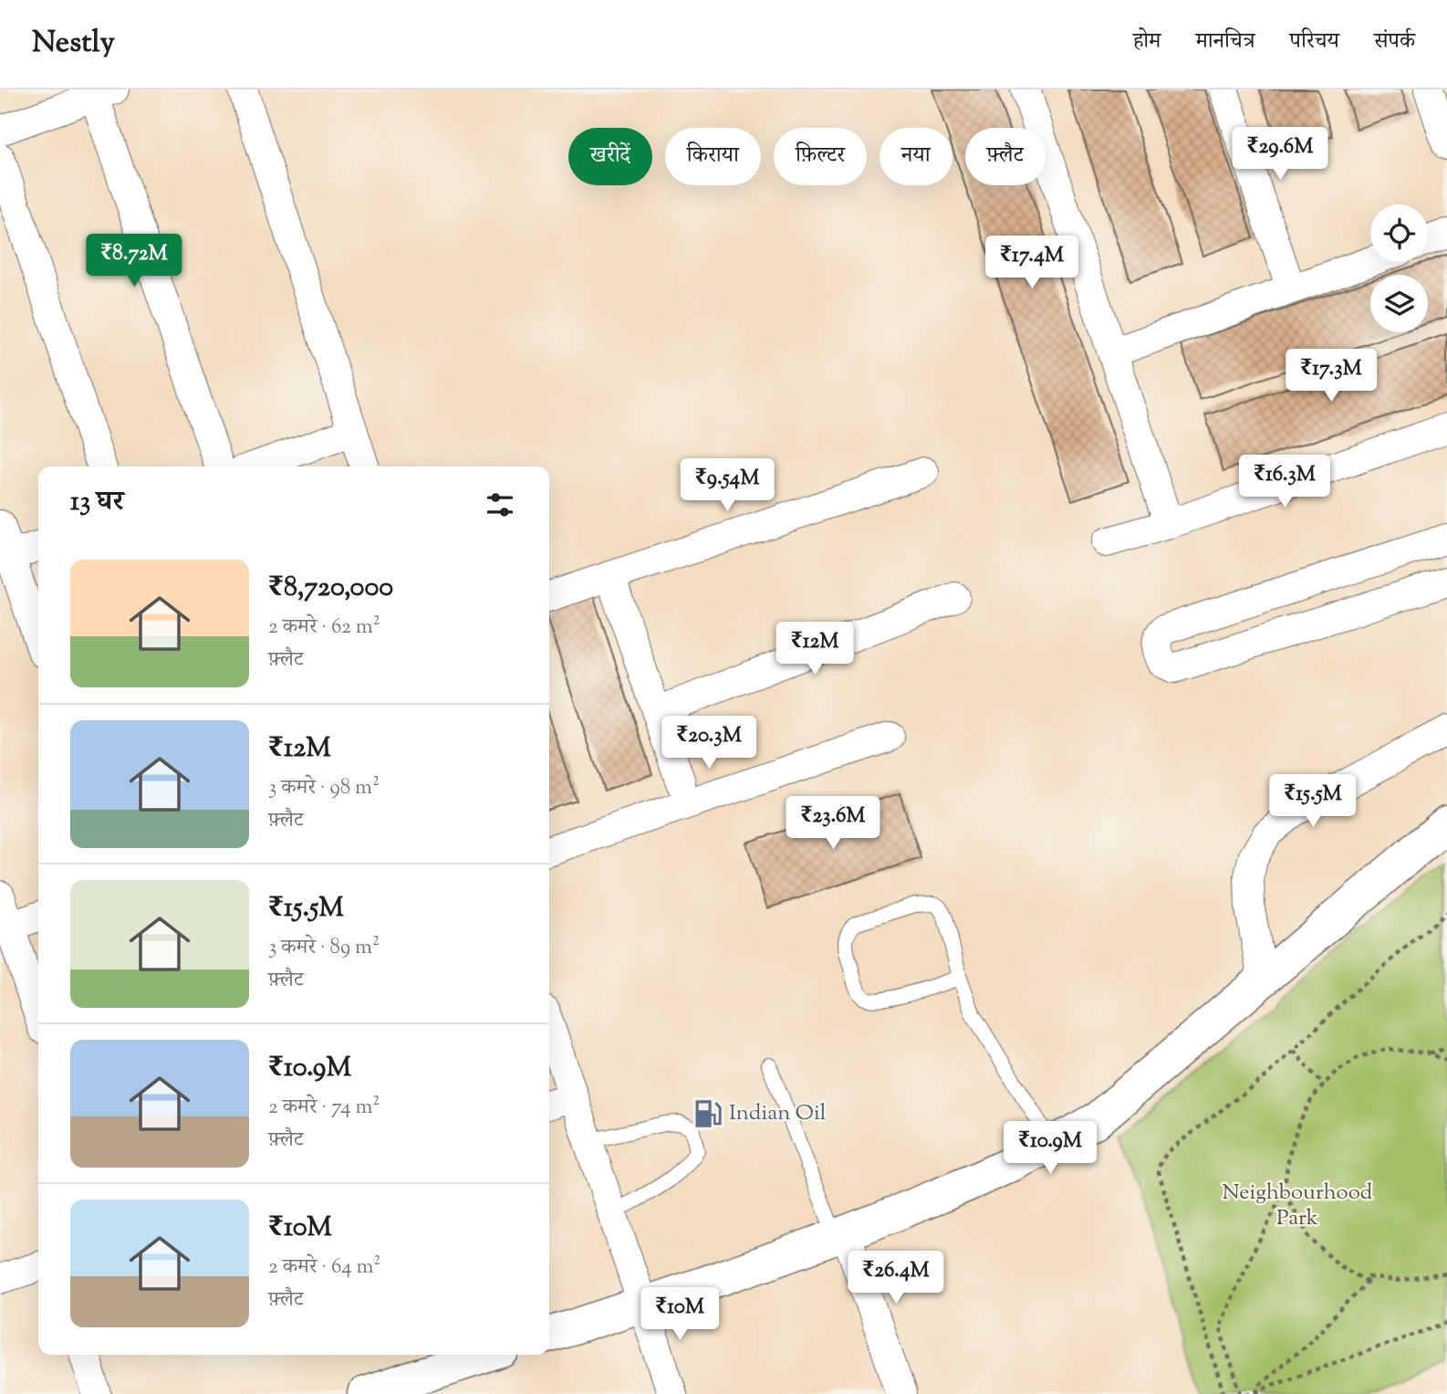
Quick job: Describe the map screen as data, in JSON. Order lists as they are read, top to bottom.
{
  "parks": ["Neighbourhood Park"],
  "places": {
    "fuel station": ["Indian Oil"]
  },
  "page": {
    "header": "Nestly",
    "nav": [
      "होम",
      "मानचित्र",
      "परिचय",
      "संपर्क"
    ],
    "price": [
      "₹29.6M",
      "₹8.72M",
      "₹17.4M",
      "₹17.3M",
      "₹16.3M",
      "₹9.54M",
      "₹12M",
      "₹20.3M",
      "₹15.5M",
      "₹23.6M",
      "₹10.9M",
      "₹26.4M",
      "₹10M"
    ],
    "chip": [
      "खरीदें",
      "किराया",
      "फ़िल्टर",
      "नया",
      "फ़्लैट"
    ],
    "heading": "13 घर",
    "list": [
      {
        "name": "₹8,720,000",
        "note": "2 कमरे · 62 m² · फ़्लैट"
      },
      {
        "name": "₹12M",
        "note": "3 कमरे · 98 m² · फ़्लैट"
      },
      {
        "name": "₹15.5M",
        "note": "3 कमरे · 89 m² · फ़्लैट"
      },
      {
        "name": "₹10.9M",
        "note": "2 कमरे · 74 m² · फ़्लैट"
      },
      {
        "name": "₹10M",
        "note": "2 कमरे · 64 m² · फ़्लैट"
      }
    ]
  }
}
